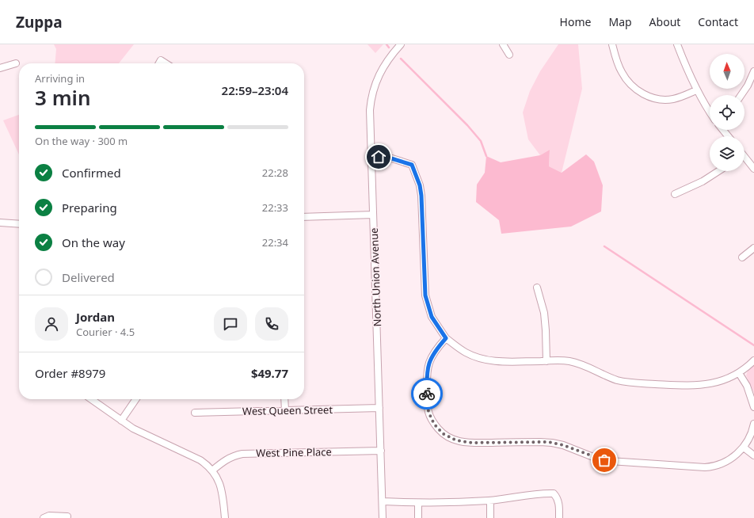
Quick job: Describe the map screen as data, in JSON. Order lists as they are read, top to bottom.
{
  "streets": {
    "street": ["North Union Avenue", "West Queen Street", "West Pine Place"]
  },
  "crossings": [
    ["North Union Avenue", "West Queen Street"],
    ["North Union Avenue", "West Pine Place"]
  ],
  "north": "top",
  "page": {
    "header": "Zuppa",
    "nav": [
      "Home",
      "Map",
      "About",
      "Contact"
    ],
    "heading": ["3 min", "Arriving in", "22:59–23:04"],
    "panel": [
      "Jordan",
      "Courier · 4.5",
      "Order #8979",
      "$49.77"
    ],
    "bar": "On the way · 300 m",
    "list": [
      ["Confirmed", "22:28"],
      ["Preparing", "22:33"],
      ["On the way", "22:34"],
      "Delivered"
    ]
  }
}
